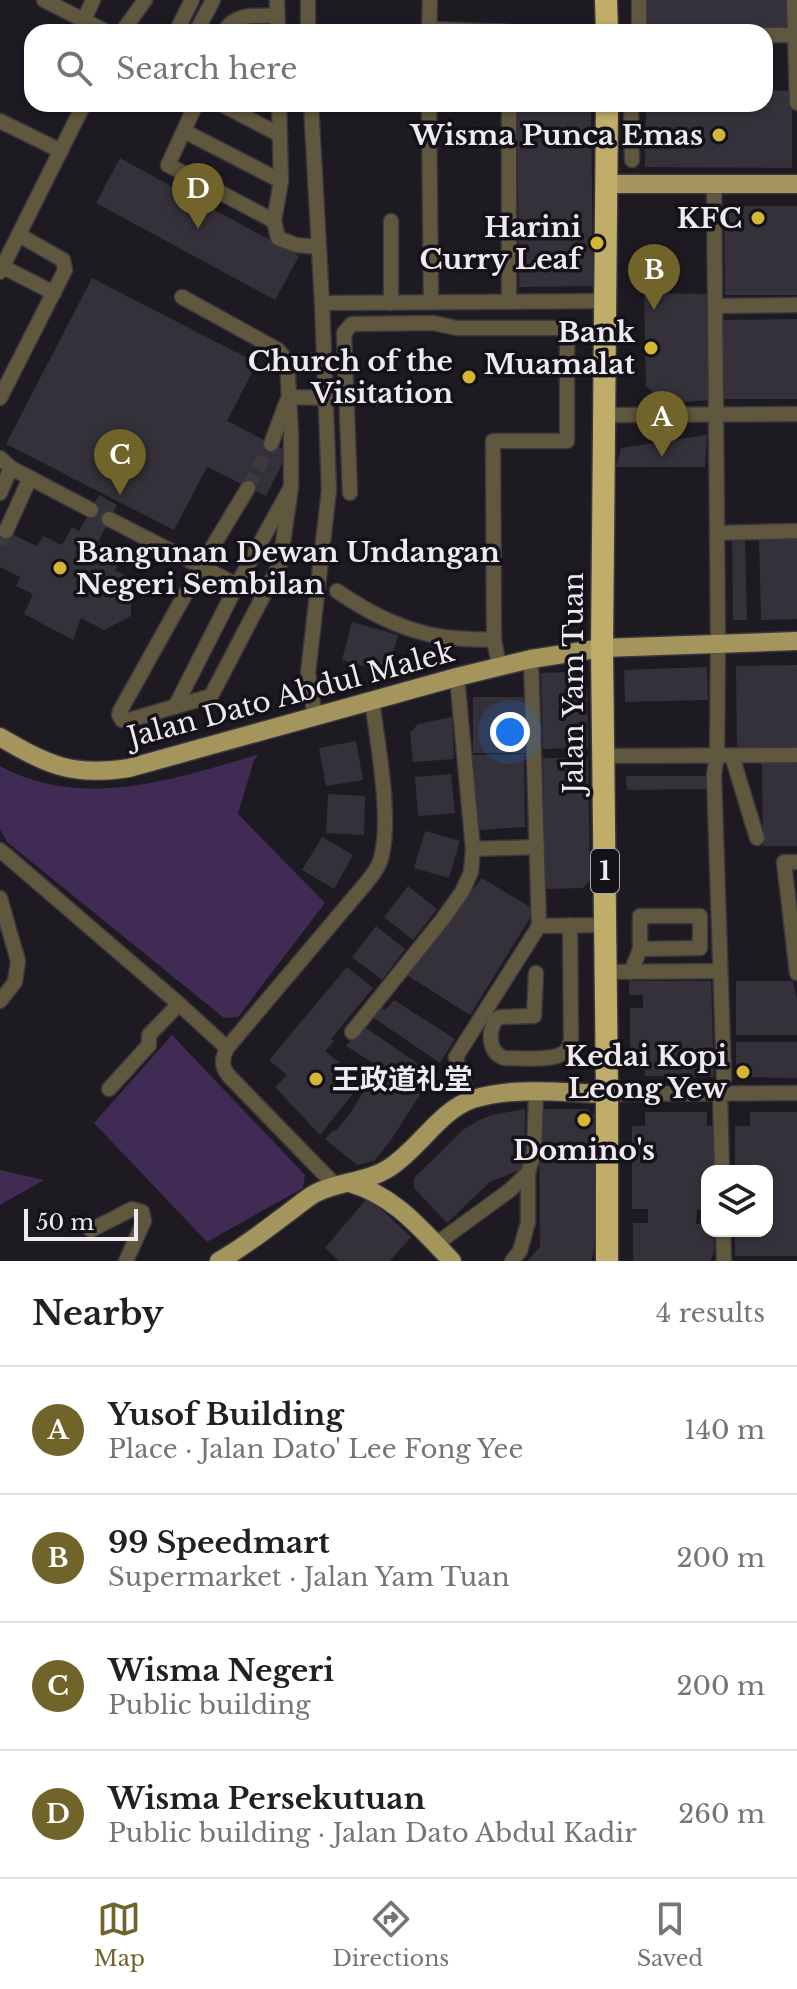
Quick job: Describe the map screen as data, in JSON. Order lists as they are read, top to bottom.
{
  "streets": {
    "highway": ["Jalan Yam Tuan", "1"],
    "main road": ["Jalan Dato Abdul Malek"]
  },
  "crossings": [
    ["Jalan Yam Tuan", "Jalan Dato Abdul Malek"]
  ],
  "places": [
    "Wisma Punca Emas",
    "KFC",
    "Harini Curry Leaf",
    "Bank Muamalat",
    "Church of the Visitation",
    "Bangunan Dewan Undangan Negeri Sembilan",
    "Kedai Kopi Leong Yew",
    "王政道礼堂",
    "Domino's"
  ],
  "scale_bar": "50 m",
  "page": {
    "search": "Search here",
    "pins": [
      "D",
      "B",
      "A",
      "C"
    ],
    "scale": "50 m",
    "heading": ["Nearby", "4 results"],
    "list": [
      {
        "mark": "A",
        "name": "Yusof Building",
        "note": "Place · Jalan Dato' Lee Fong Yee",
        "value": "140 m"
      },
      {
        "mark": "B",
        "name": "99 Speedmart",
        "note": "Supermarket · Jalan Yam Tuan",
        "value": "200 m"
      },
      {
        "mark": "C",
        "name": "Wisma Negeri",
        "note": "Public building",
        "value": "200 m"
      },
      {
        "mark": "D",
        "name": "Wisma Persekutuan",
        "note": "Public building · Jalan Dato Abdul Kadir",
        "value": "260 m"
      }
    ],
    "nav": ["Map", "Directions", "Saved"]
  }
}
